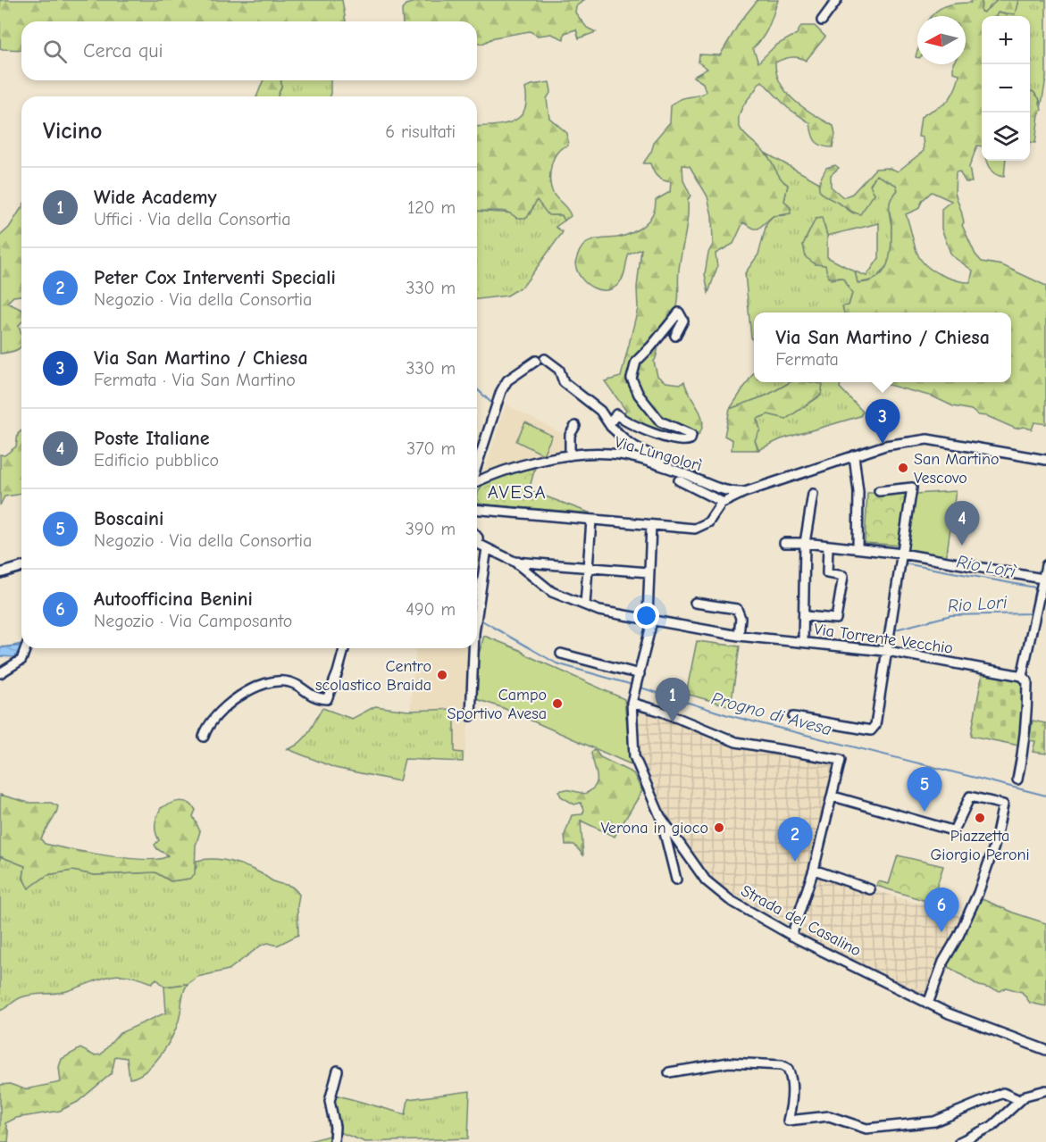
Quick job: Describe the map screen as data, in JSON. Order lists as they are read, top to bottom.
{
  "streets": {
    "street": ["Via Lungolorì", "Via Torrente Vecchio", "Strada del Casalino"]
  },
  "crossings": [
    ["Via Torrente Vecchio", "Strada del Casalino"]
  ],
  "districts": ["AVESA"],
  "water": ["Rio Lorì", "Rio Lori", "Progno di Avesa"],
  "places": [
    "San Martino Vescovo",
    "Centro scolastico Braida",
    "Campo Sportivo Avesa",
    "Piazzetta Giorgio Peroni",
    "Verona in gioco"
  ],
  "north": "left",
  "page": {
    "map_buttons": ["+", "−"],
    "search": "Cerca qui",
    "heading": ["Vicino", "6 risultati"],
    "list": [
      {
        "mark": "1",
        "name": "Wide Academy",
        "note": "Uffici · Via della Consortia",
        "value": "120 m"
      },
      {
        "mark": "2",
        "name": "Peter Cox Interventi Speciali",
        "note": "Negozio · Via della Consortia",
        "value": "330 m"
      },
      {
        "mark": "3",
        "name": "Via San Martino / Chiesa",
        "note": "Fermata · Via San Martino",
        "value": "330 m"
      },
      {
        "mark": "4",
        "name": "Poste Italiane",
        "note": "Edificio pubblico",
        "value": "370 m"
      },
      {
        "mark": "5",
        "name": "Boscaini",
        "note": "Negozio · Via della Consortia",
        "value": "390 m"
      },
      {
        "mark": "6",
        "name": "Autoofficina Benini",
        "note": "Negozio · Via Camposanto",
        "value": "490 m"
      }
    ],
    "popup": ["Via San Martino / Chiesa", "Fermata"],
    "pins": [
      "3",
      "4",
      "1",
      "5",
      "2",
      "6"
    ]
  }
}
